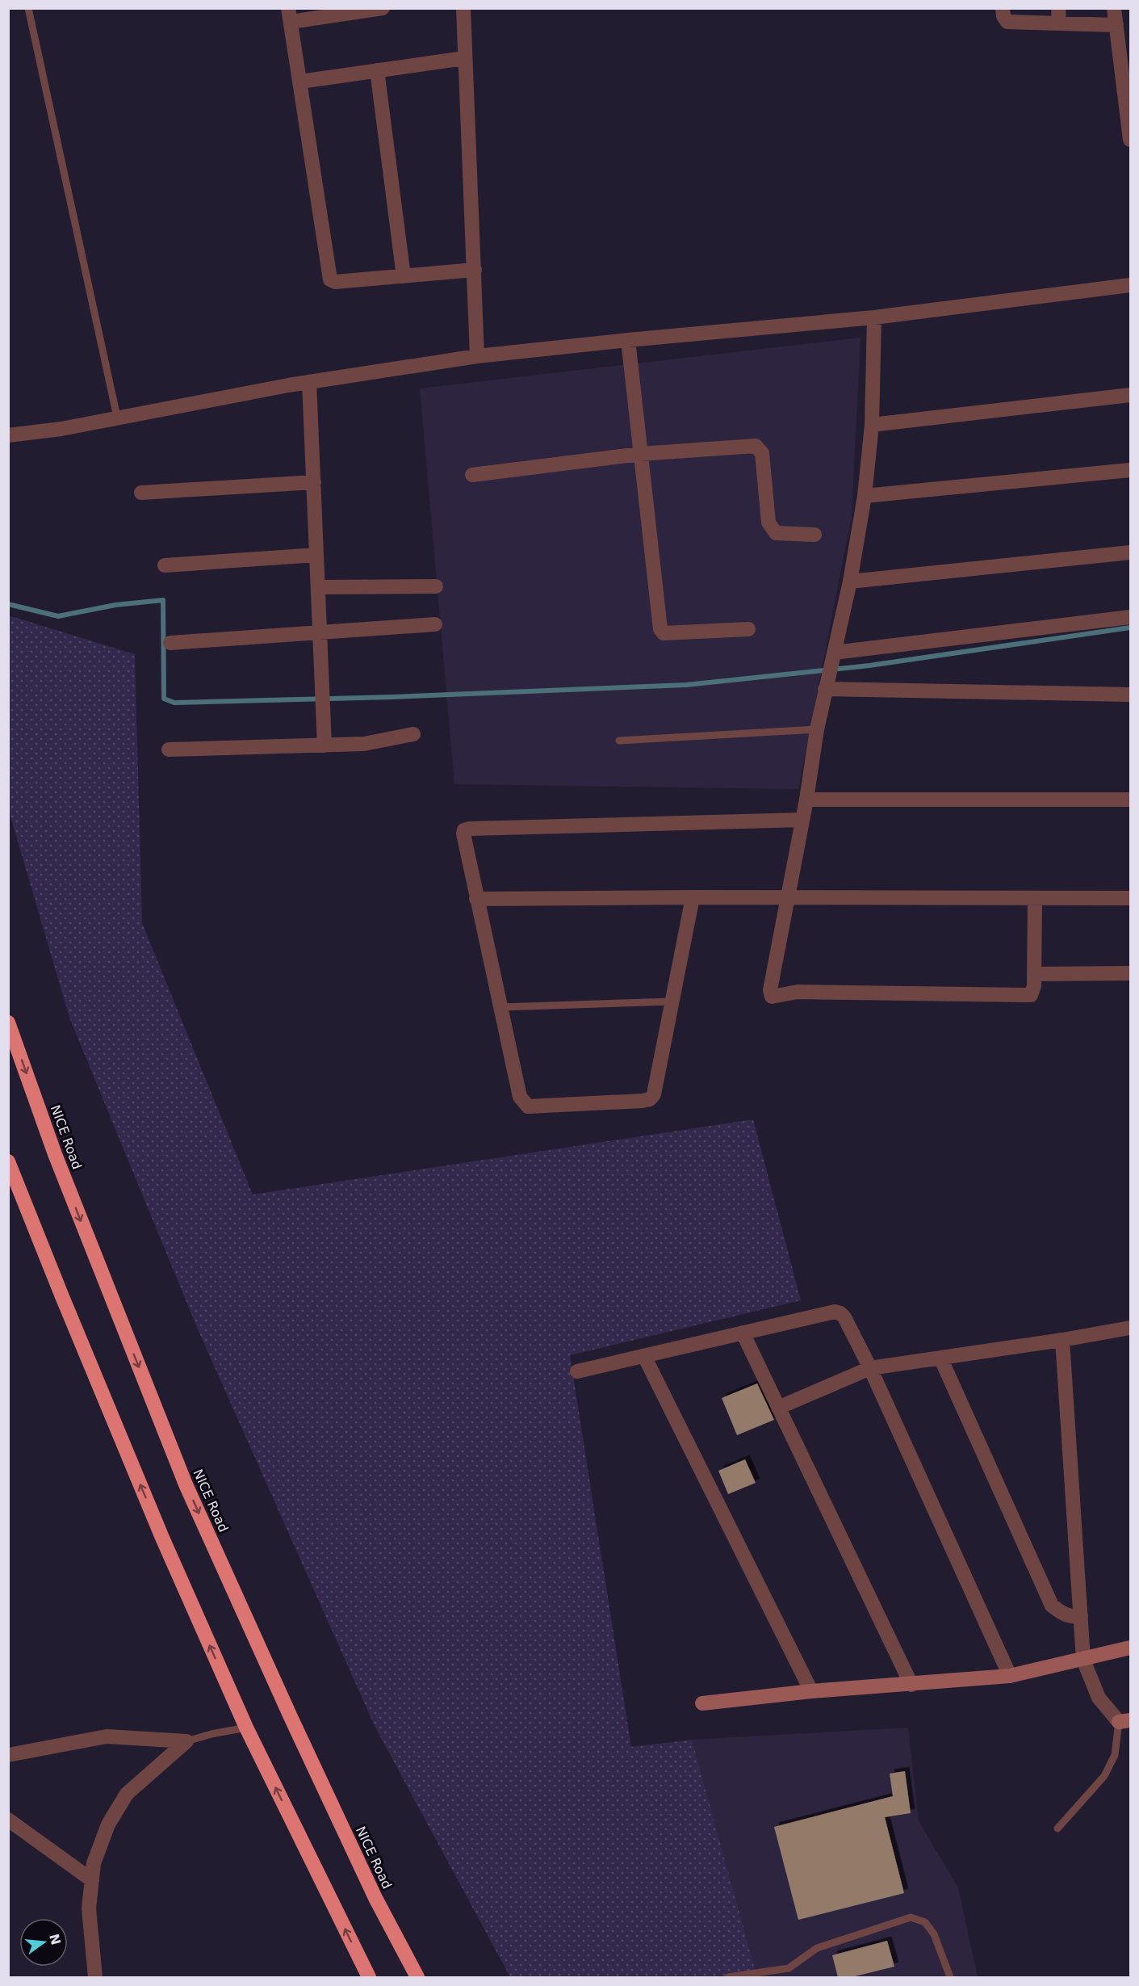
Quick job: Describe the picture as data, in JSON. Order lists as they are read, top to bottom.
{
  "streets": {
    "highway": ["NICE Road"]
  },
  "north": "right"
}
